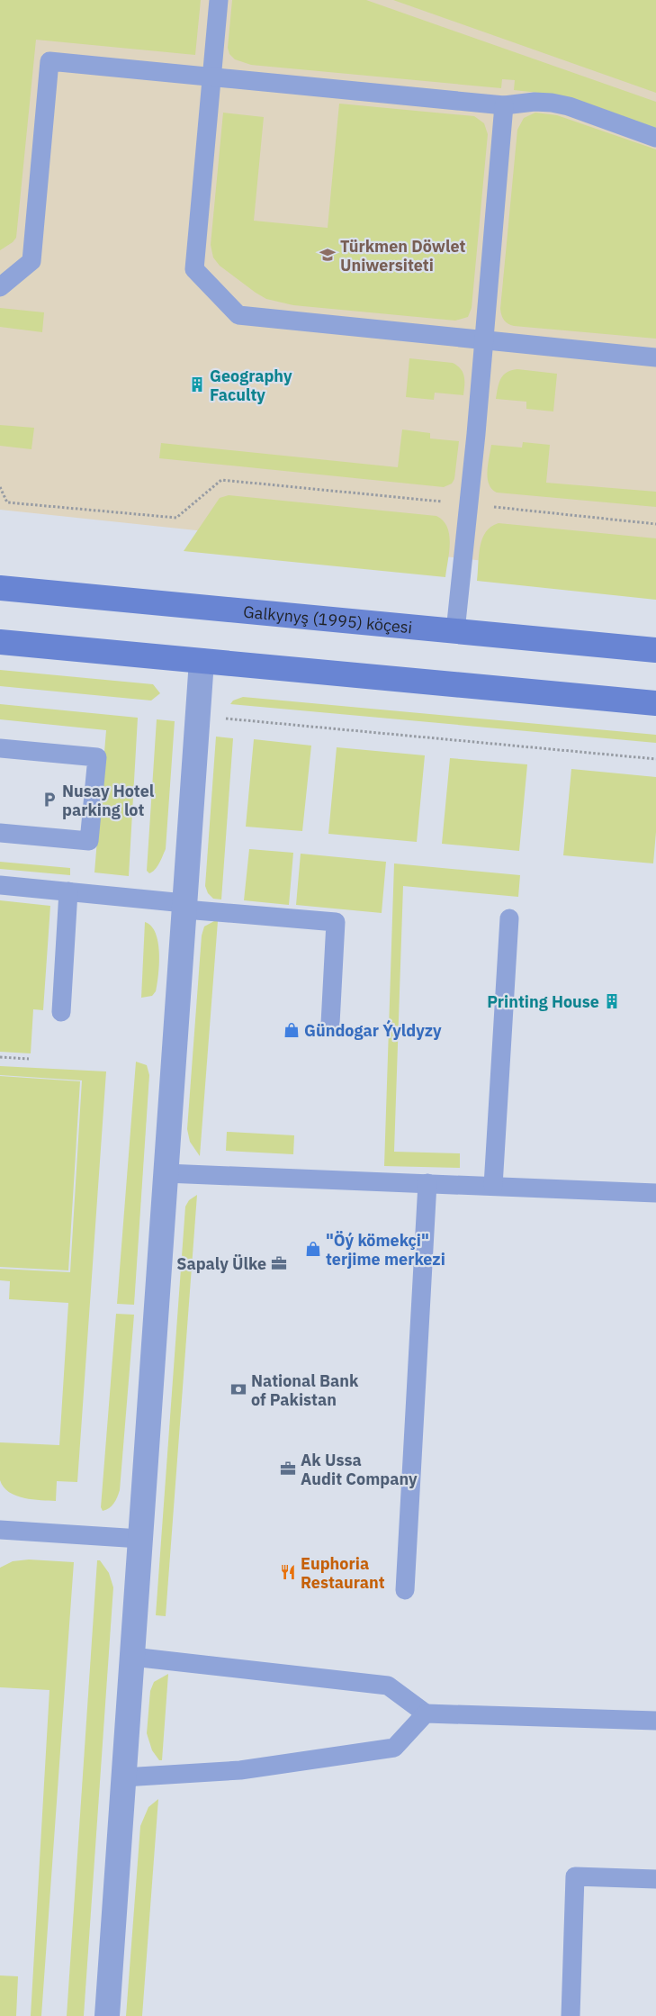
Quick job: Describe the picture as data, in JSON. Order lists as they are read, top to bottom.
{
  "streets": {
    "main road": ["Galkynyş (1995) köçesi"]
  },
  "places": {
    "school or university": ["Türkmen Döwlet Uniwersiteti"],
    "building": ["Geography Faculty", "Printing House"],
    "parking": ["Nusay Hotel parking lot"],
    "shop": ["Gündogar Ýyldyzy", "\"Öý kömekçi\" terjime merkezi"],
    "office": ["Sapaly Ülke", "Ak Ussa Audit Company"],
    "bank": ["National Bank of Pakistan"],
    "restaurant": ["Euphoria Restaurant"]
  }
}
